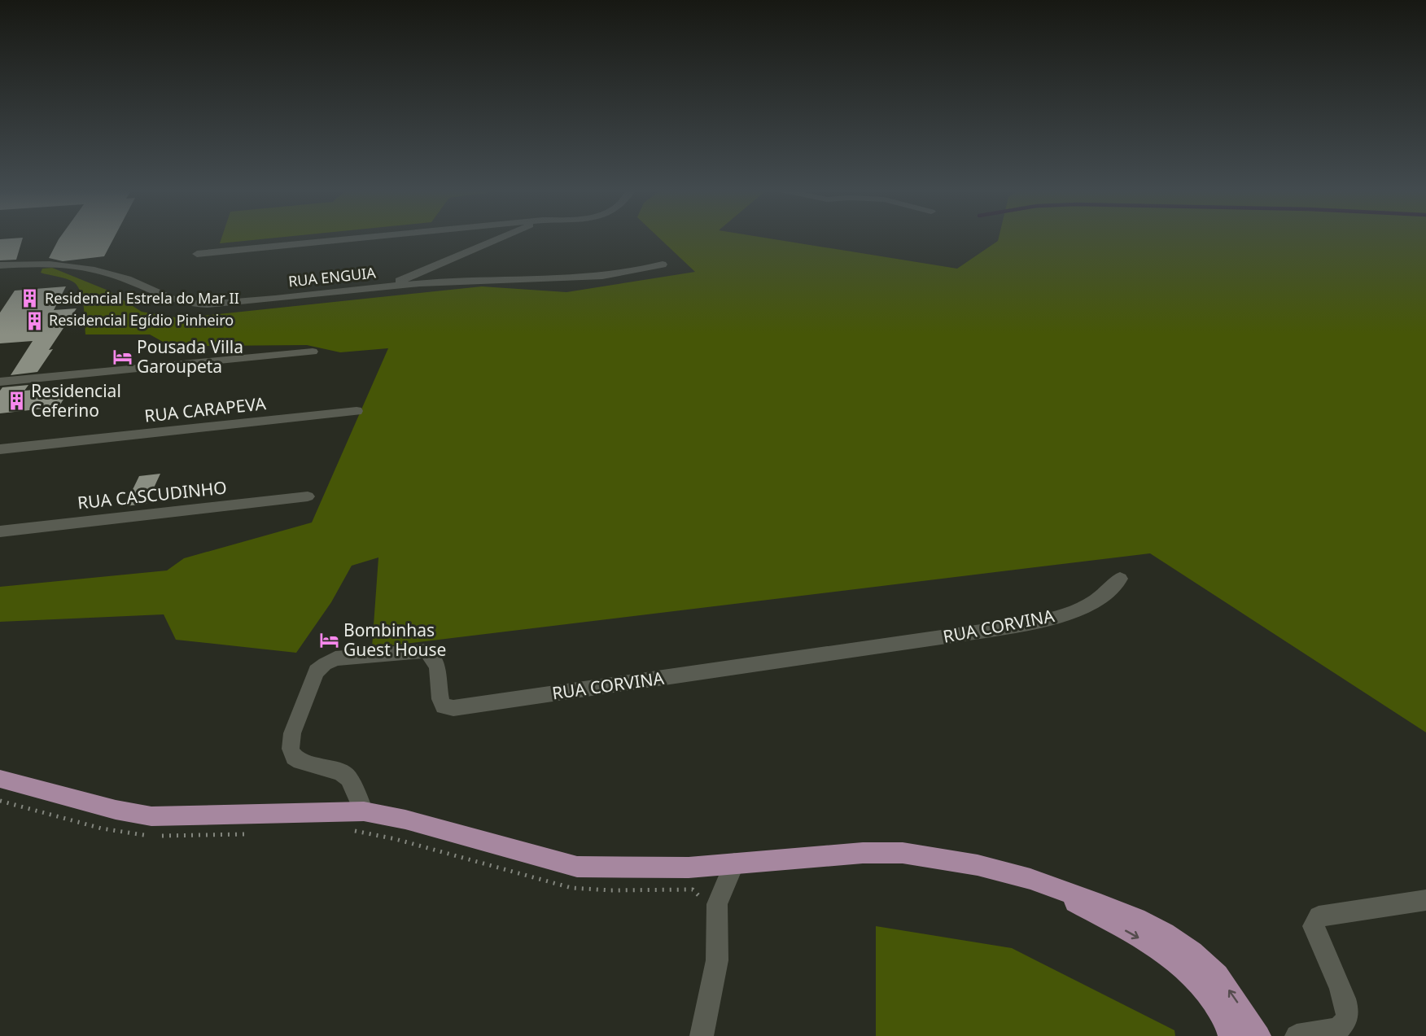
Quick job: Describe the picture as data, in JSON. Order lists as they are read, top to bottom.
{
  "streets": {
    "street": [
      "RUA ENGUIA",
      "RUA CARAPEVA",
      "RUA CASCUDINHO",
      "RUA CORVINA"
    ]
  },
  "places": {
    "building": ["Residencial Estrela do Mar II", "Residencial Egídio Pinheiro", "Residencial Ceferino"],
    "hotel": ["Pousada Villa Garoupeta", "Bombinhas Guest House"]
  }
}
